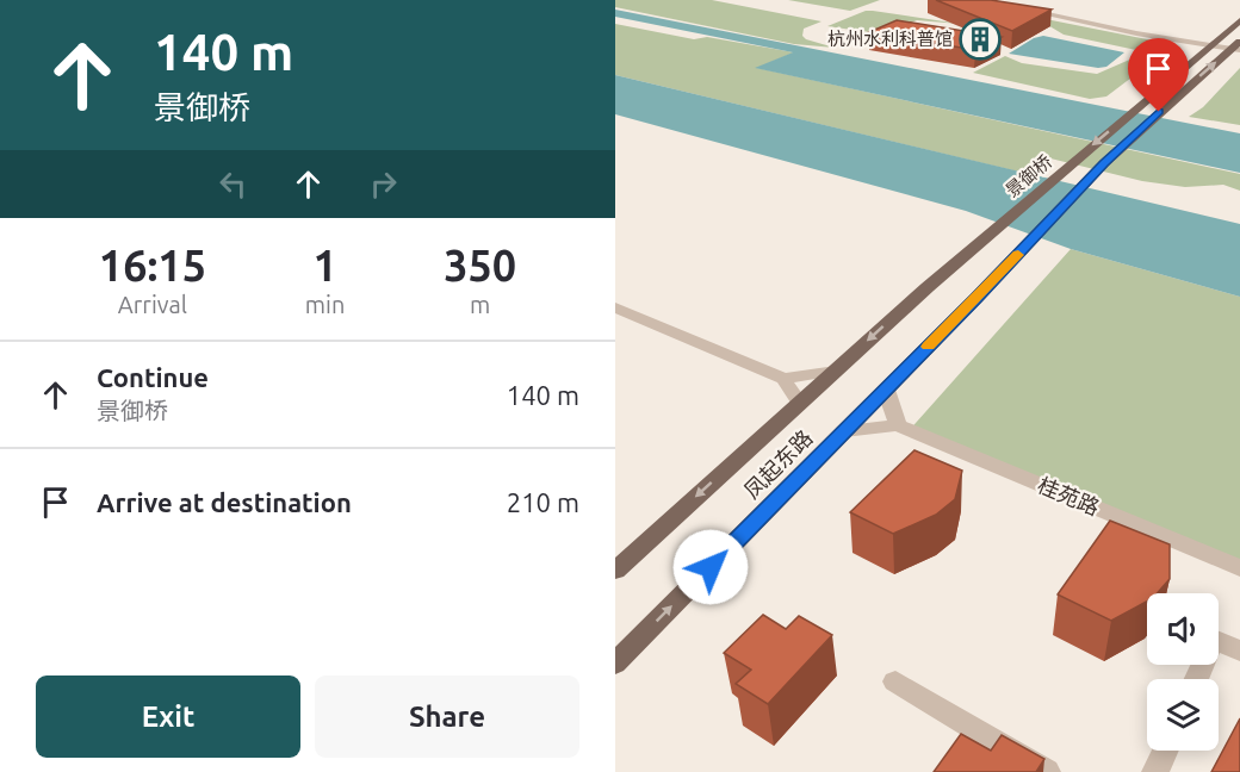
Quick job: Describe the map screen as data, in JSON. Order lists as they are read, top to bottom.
{
  "streets": {
    "main road": ["景御桥", "凤起东路"],
    "street": ["桂苑路"]
  },
  "crossings": [
    ["景御桥", "凤起东路"],
    ["凤起东路", "桂苑路"]
  ],
  "places": {
    "building": ["杭州水利科普馆"]
  },
  "page": {
    "turn": ["140 m", "景御桥"],
    "eta": [
      "16:15",
      "Arrival",
      "1",
      "min",
      "350",
      "m"
    ],
    "list": [
      {
        "name": "Continue",
        "note": "景御桥",
        "value": "140 m"
      },
      {
        "name": "Arrive at destination",
        "value": "210 m"
      }
    ],
    "buttons": ["Exit", "Share"]
  }
}
